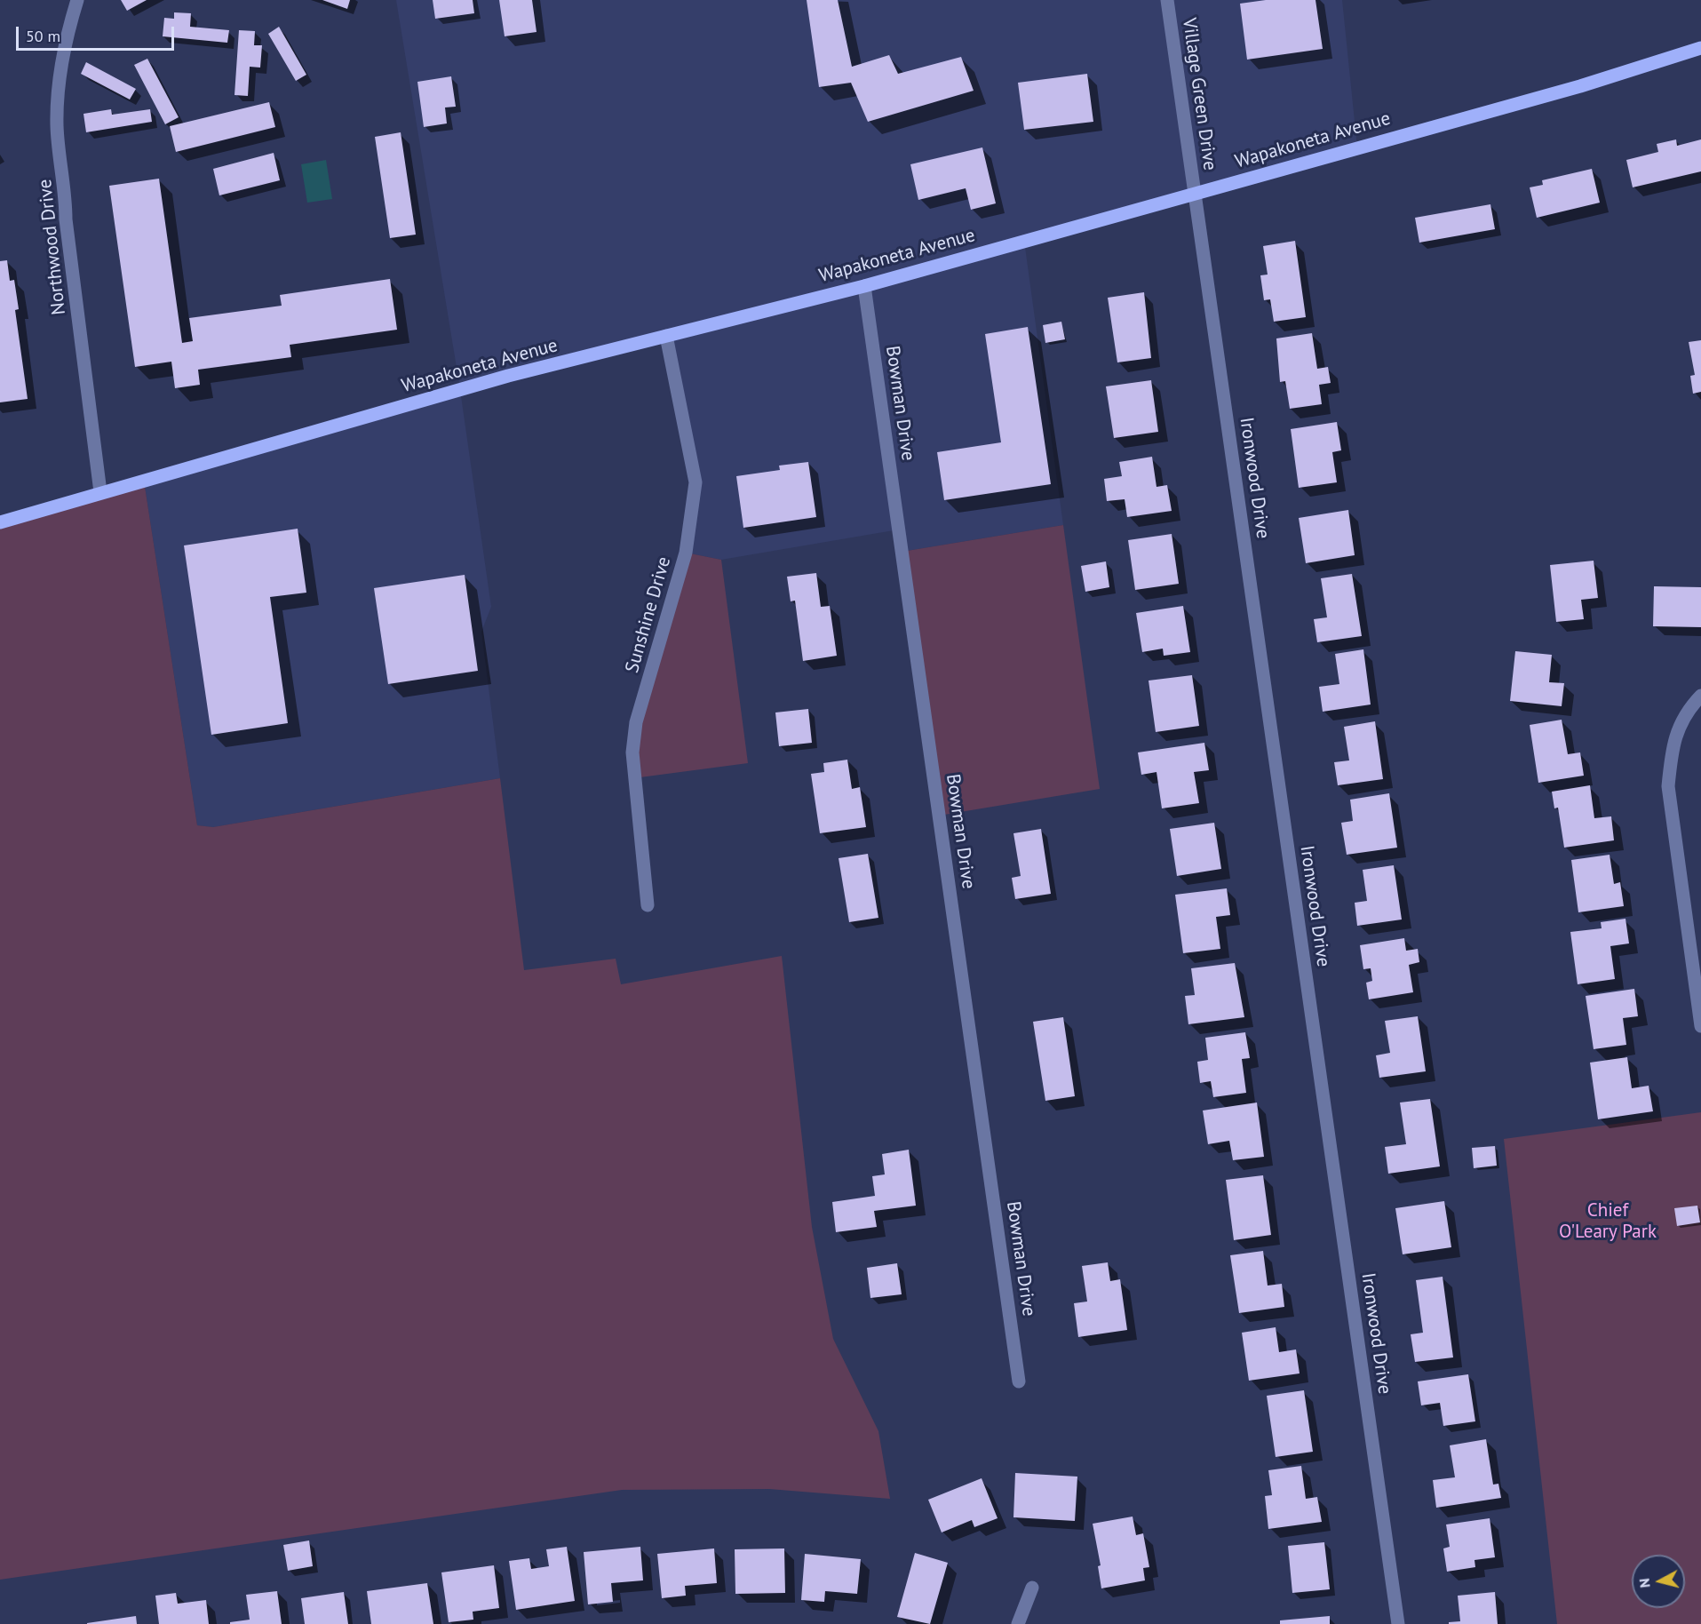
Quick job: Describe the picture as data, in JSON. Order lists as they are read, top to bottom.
{
  "streets": {
    "main road": ["Wapakoneta Avenue"],
    "street": [
      "Village Green Drive",
      "Northwood Drive",
      "Bowman Drive",
      "Ironwood Drive",
      "Sunshine Drive"
    ]
  },
  "crossings": [
    ["Village Green Drive", "Wapakoneta Avenue"],
    ["Village Green Drive", "Ironwood Drive"],
    ["Wapakoneta Avenue", "Northwood Drive"],
    ["Wapakoneta Avenue", "Bowman Drive"],
    ["Wapakoneta Avenue", "Ironwood Drive"],
    ["Wapakoneta Avenue", "Sunshine Drive"]
  ],
  "parks": ["Chief O'Leary Park"],
  "scale_bar": "50 m",
  "north": "left"
}
